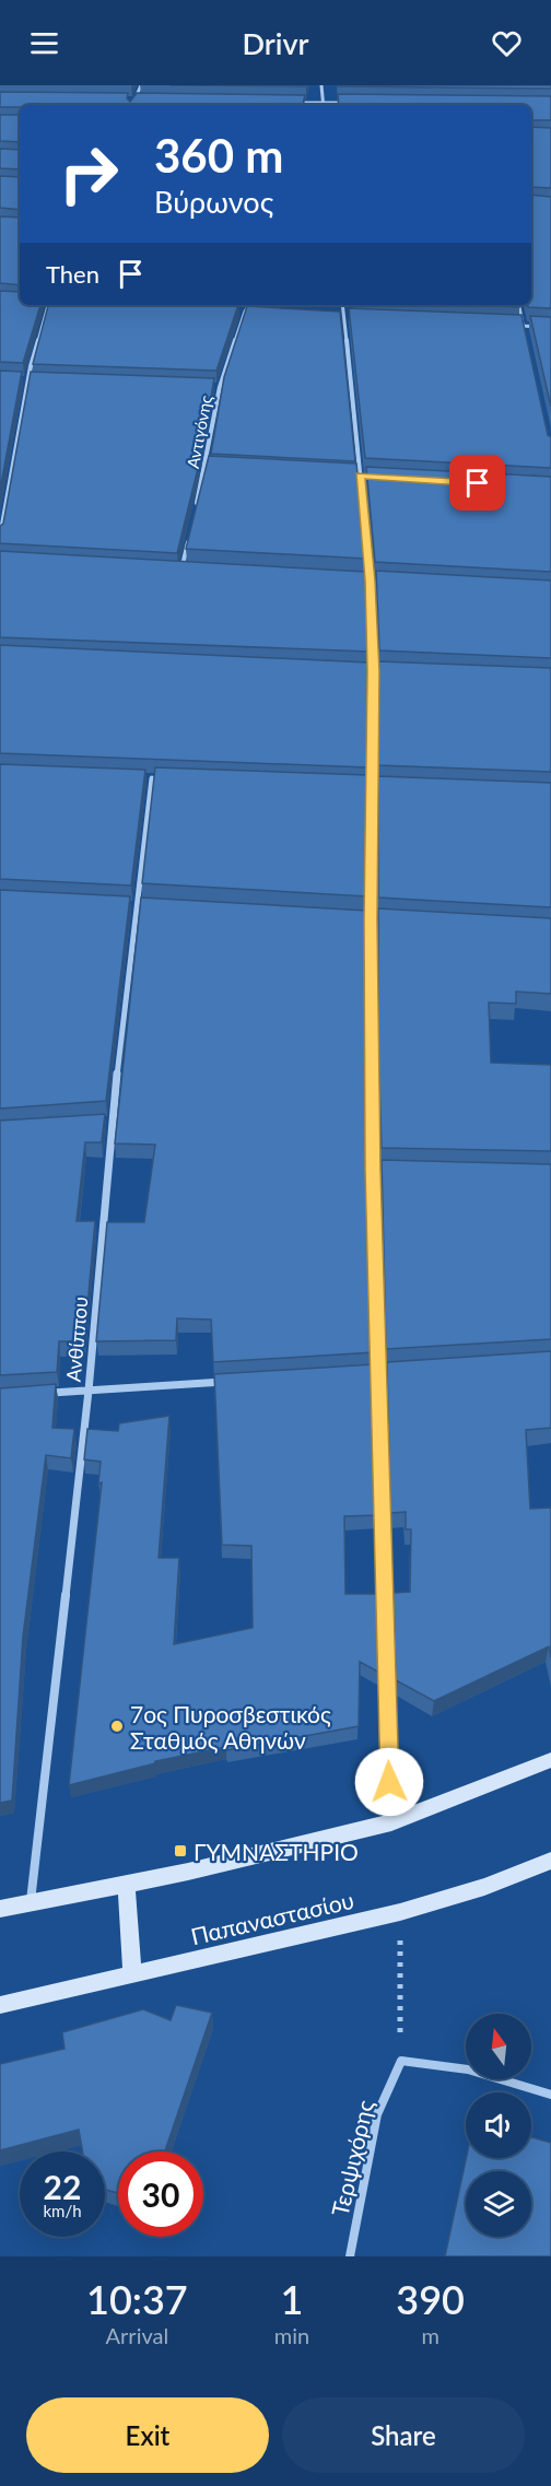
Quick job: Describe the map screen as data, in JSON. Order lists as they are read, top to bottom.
{
  "streets": {
    "street": [
      "Αντιγόνης",
      "Ανθίππου",
      "Παπαναστασίου",
      "Τερψιχόρης"
    ]
  },
  "places": {
    "other": ["7ος Πυροσβεστικός Σταθμός Αθηνών"],
    "transit": ["ΓΥΜΝΑΣΤΗΡΙΟ"]
  },
  "north": "top",
  "page": {
    "header": "Drivr",
    "turn": ["360 m", "Βύρωνος"],
    "then": "Then",
    "speed": "22 km/h",
    "limit": "30",
    "eta": [
      "10:37",
      "Arrival",
      "1",
      "min",
      "390",
      "m"
    ],
    "buttons": ["Exit", "Share"]
  }
}
